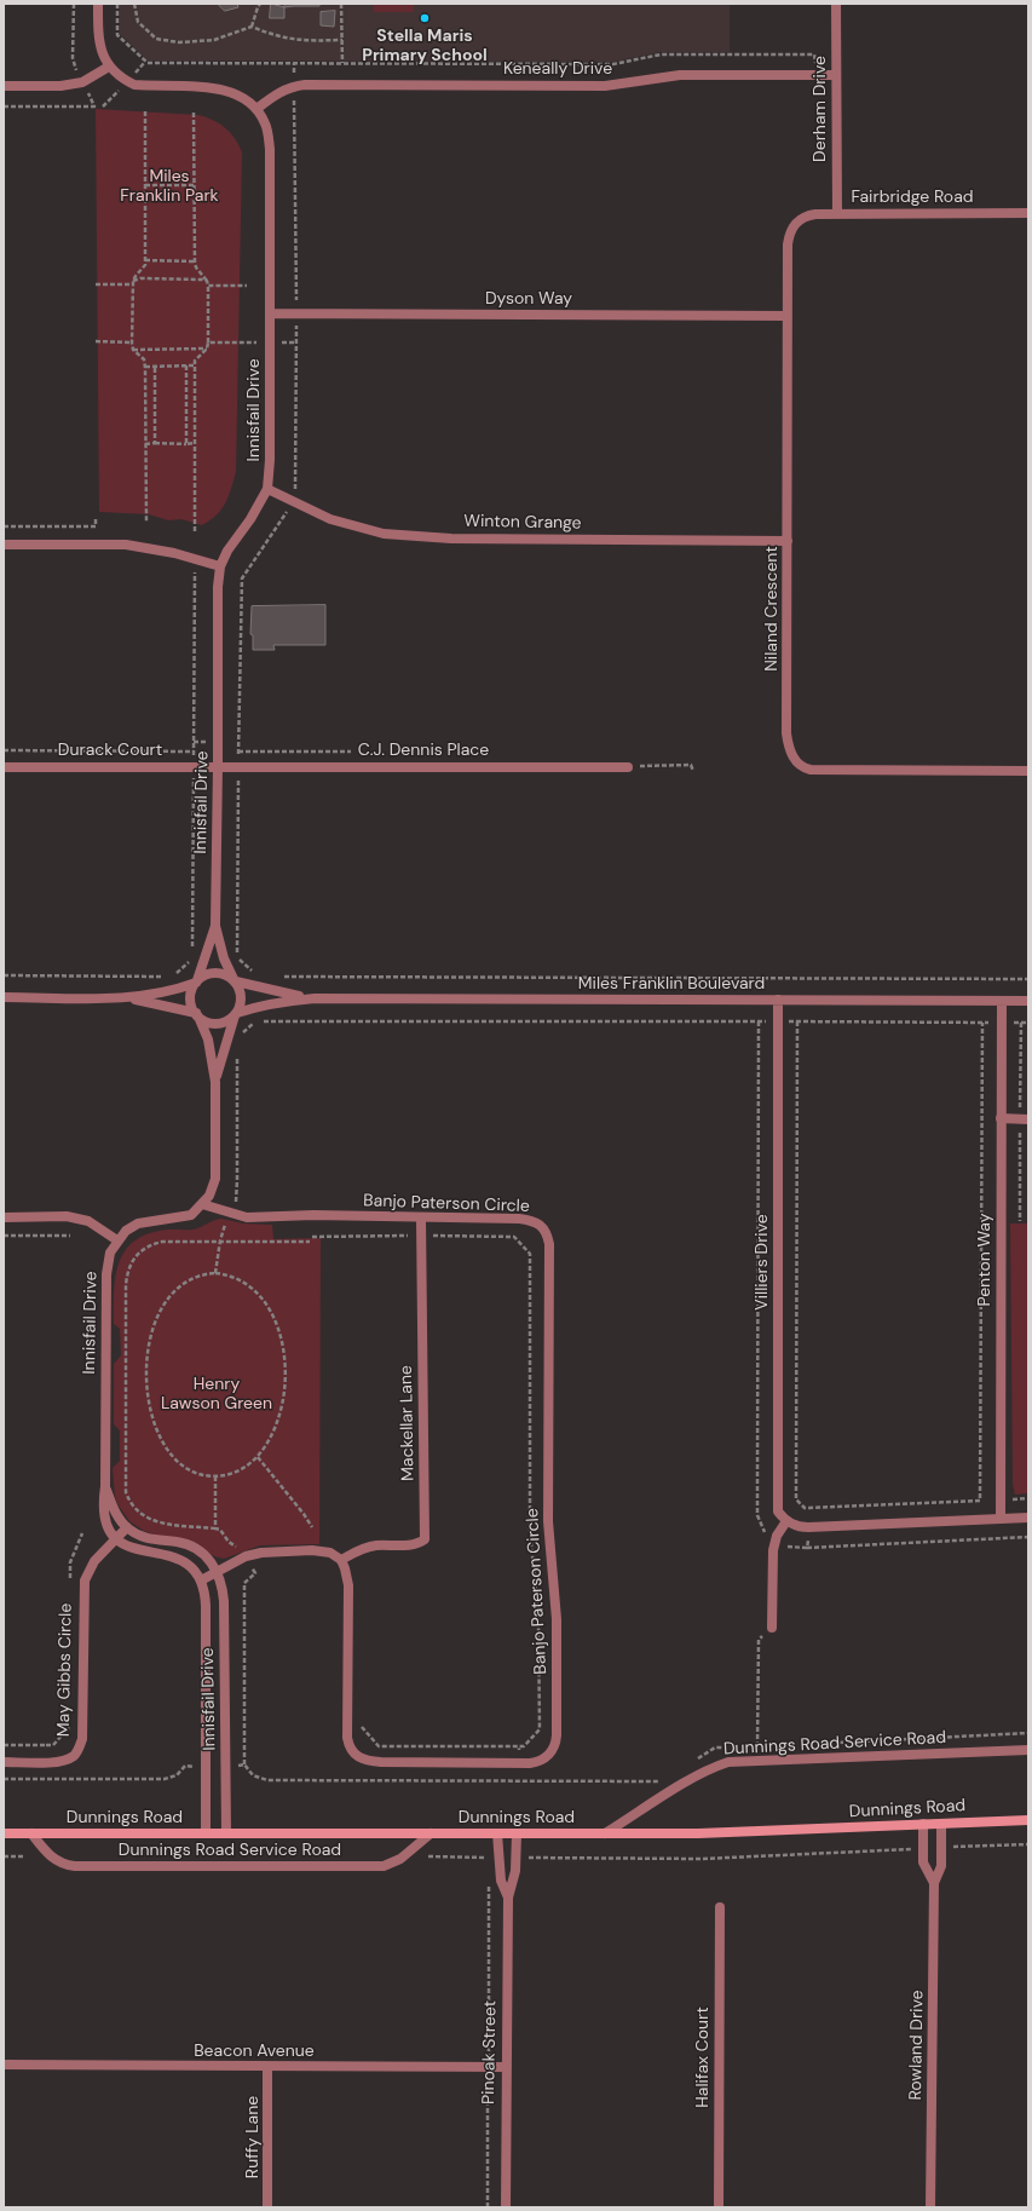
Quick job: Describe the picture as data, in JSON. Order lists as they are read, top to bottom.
{
  "streets": {
    "street": [
      "Keneally Drive",
      "Derham Drive",
      "Fairbridge Road",
      "Dyson Way",
      "Innisfail Drive",
      "Winton Grange",
      "Niland Crescent",
      "Durack Court",
      "C.J. Dennis Place",
      "Miles Franklin Boulevard",
      "Banjo Paterson Circle",
      "Penton Way",
      "Villiers Drive",
      "Mackellar Lane",
      "May Gibbs Circle",
      "Dunnings Road Service Road",
      "Dunnings Road",
      "Rowland Drive",
      "Beacon Avenue",
      "Pinoak Street",
      "Halifax Court",
      "Ruffy Lane"
    ]
  },
  "crossings": [
    ["Keneally Drive", "Derham Drive"],
    ["Keneally Drive", "Innisfail Drive"],
    ["Derham Drive", "Fairbridge Road"],
    ["Fairbridge Road", "Niland Crescent"],
    ["Dyson Way", "Innisfail Drive"],
    ["Dyson Way", "Niland Crescent"],
    ["Innisfail Drive", "Winton Grange"],
    ["Innisfail Drive", "Durack Court"],
    ["Innisfail Drive", "C.J. Dennis Place"],
    ["Innisfail Drive", "Miles Franklin Boulevard"],
    ["Innisfail Drive", "Banjo Paterson Circle"],
    ["Innisfail Drive", "May Gibbs Circle"],
    ["Innisfail Drive", "Dunnings Road"],
    ["Winton Grange", "Niland Crescent"],
    ["Durack Court", "C.J. Dennis Place"],
    ["Miles Franklin Boulevard", "Penton Way"],
    ["Miles Franklin Boulevard", "Villiers Drive"],
    ["Banjo Paterson Circle", "Mackellar Lane"],
    ["Dunnings Road Service Road", "Dunnings Road"],
    ["Dunnings Road", "Rowland Drive"],
    ["Dunnings Road", "Pinoak Street"],
    ["Beacon Avenue", "Pinoak Street"],
    ["Beacon Avenue", "Ruffy Lane"]
  ],
  "parks": ["Miles Franklin Park", "Henry Lawson Green"],
  "places": ["Stella Maris Primary School"]
}
